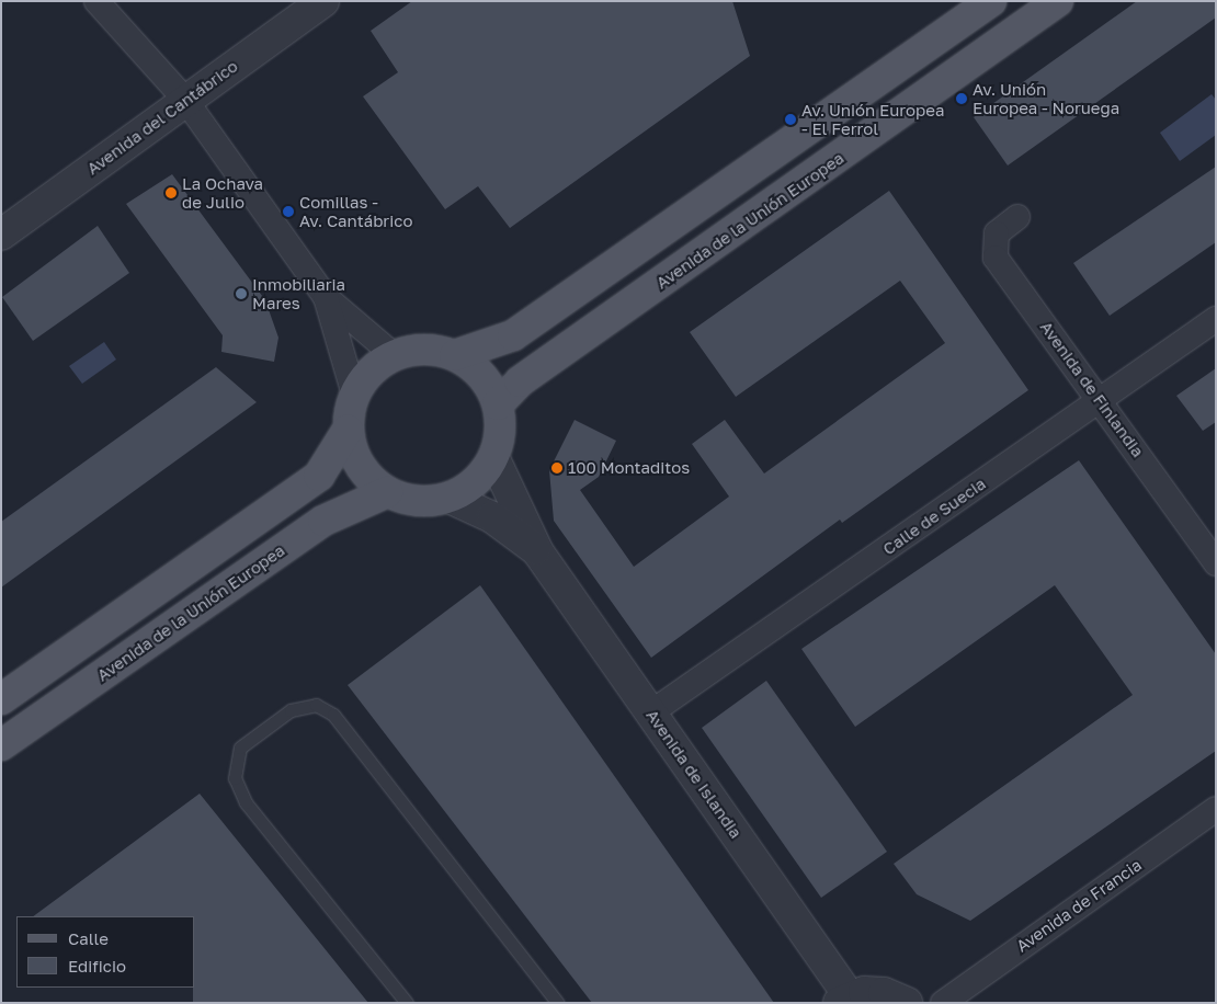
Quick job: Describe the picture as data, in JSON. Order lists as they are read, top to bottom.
{
  "streets": {
    "main road": ["Avenida de la Unión Europea"],
    "street": [
      "Avenida del Cantábrico",
      "Avenida de Finlandia",
      "Calle de Suecia",
      "Avenida de Islandia",
      "Avenida de Francia"
    ]
  },
  "crossings": [
    ["Avenida de la Unión Europea", "Avenida de Islandia"],
    ["Avenida de Finlandia", "Calle de Suecia"],
    ["Calle de Suecia", "Avenida de Islandia"]
  ],
  "places": [
    "Av. Unión Europea - Noruega",
    "Av. Unión Europea - El Ferrol",
    "La Ochava de Julio",
    "Comillas - Av. Cantábrico",
    "Inmobiliaria Mares",
    "100 Montaditos"
  ],
  "legend": ["Calle", "Edificio"]
}
